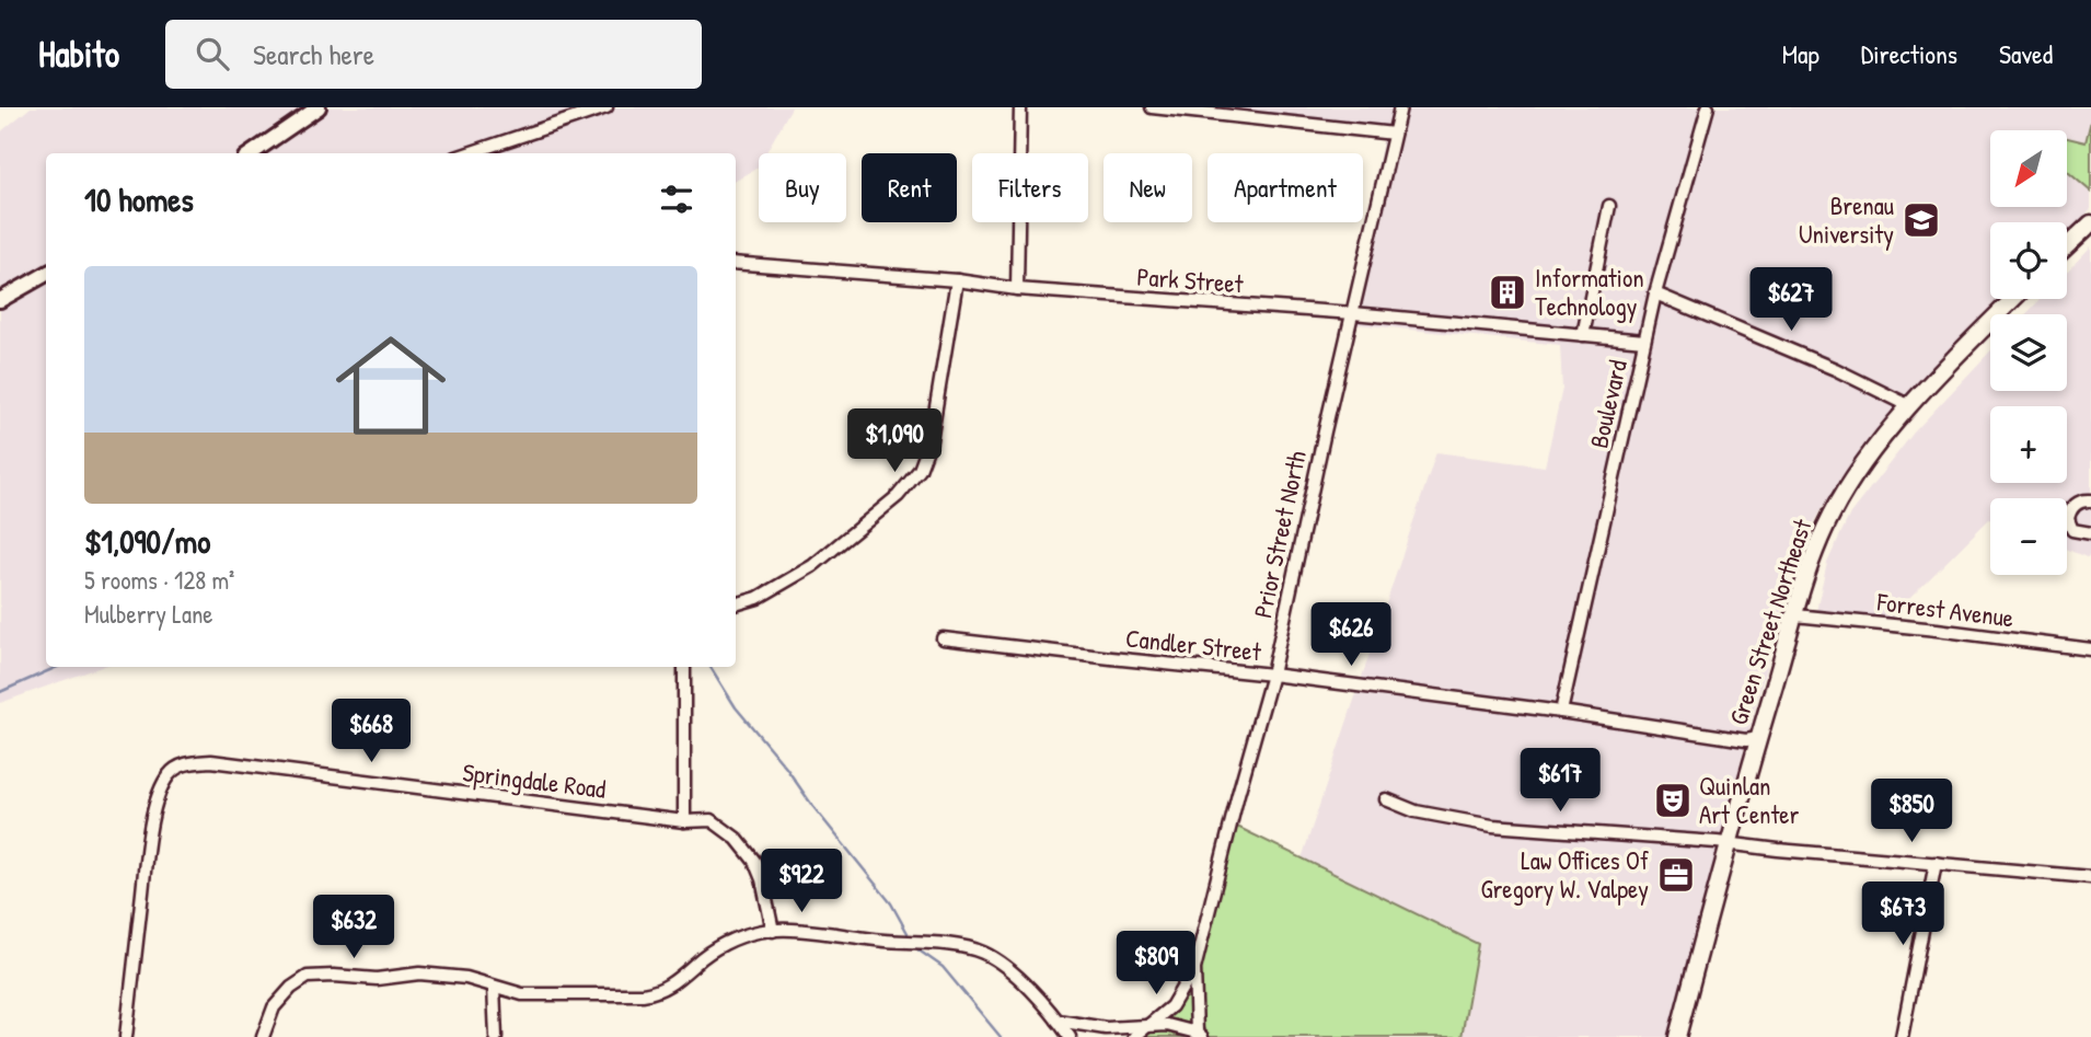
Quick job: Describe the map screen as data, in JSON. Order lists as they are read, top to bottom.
{
  "streets": {
    "highway": ["Green Street Northeast"],
    "street": [
      "Park Street",
      "Boulevard",
      "Prior Street North",
      "Forrest Avenue",
      "Candler Street",
      "Springdale Road"
    ]
  },
  "crossings": [
    ["Park Street", "Boulevard"],
    ["Park Street", "Prior Street North"],
    ["Boulevard", "Candler Street"],
    ["Prior Street North", "Candler Street"],
    ["Forrest Avenue", "Green Street Northeast"],
    ["Green Street Northeast", "Candler Street"]
  ],
  "places": {
    "school or university": ["Brenau University"],
    "building": ["Information Technology"],
    "theatre": ["Quinlan Art Center"],
    "office": ["Law Offices Of Gregory W. Valpey"]
  },
  "north": "bottom left",
  "page": {
    "header": "Habito",
    "search": "Search here",
    "nav": ["Map", "Directions", "Saved"],
    "map_buttons": ["+", "−"],
    "chip": [
      "Buy",
      "Rent",
      "Filters",
      "New",
      "Apartment"
    ],
    "heading": "10 homes",
    "list": [
      {
        "name": "$1,090/mo",
        "note": "5 rooms · 128 m² · Mulberry Lane"
      }
    ],
    "price": [
      "$627",
      "$1,090",
      "$626",
      "$668",
      "$617",
      "$850",
      "$922",
      "$673",
      "$632",
      "$809"
    ]
  }
}
